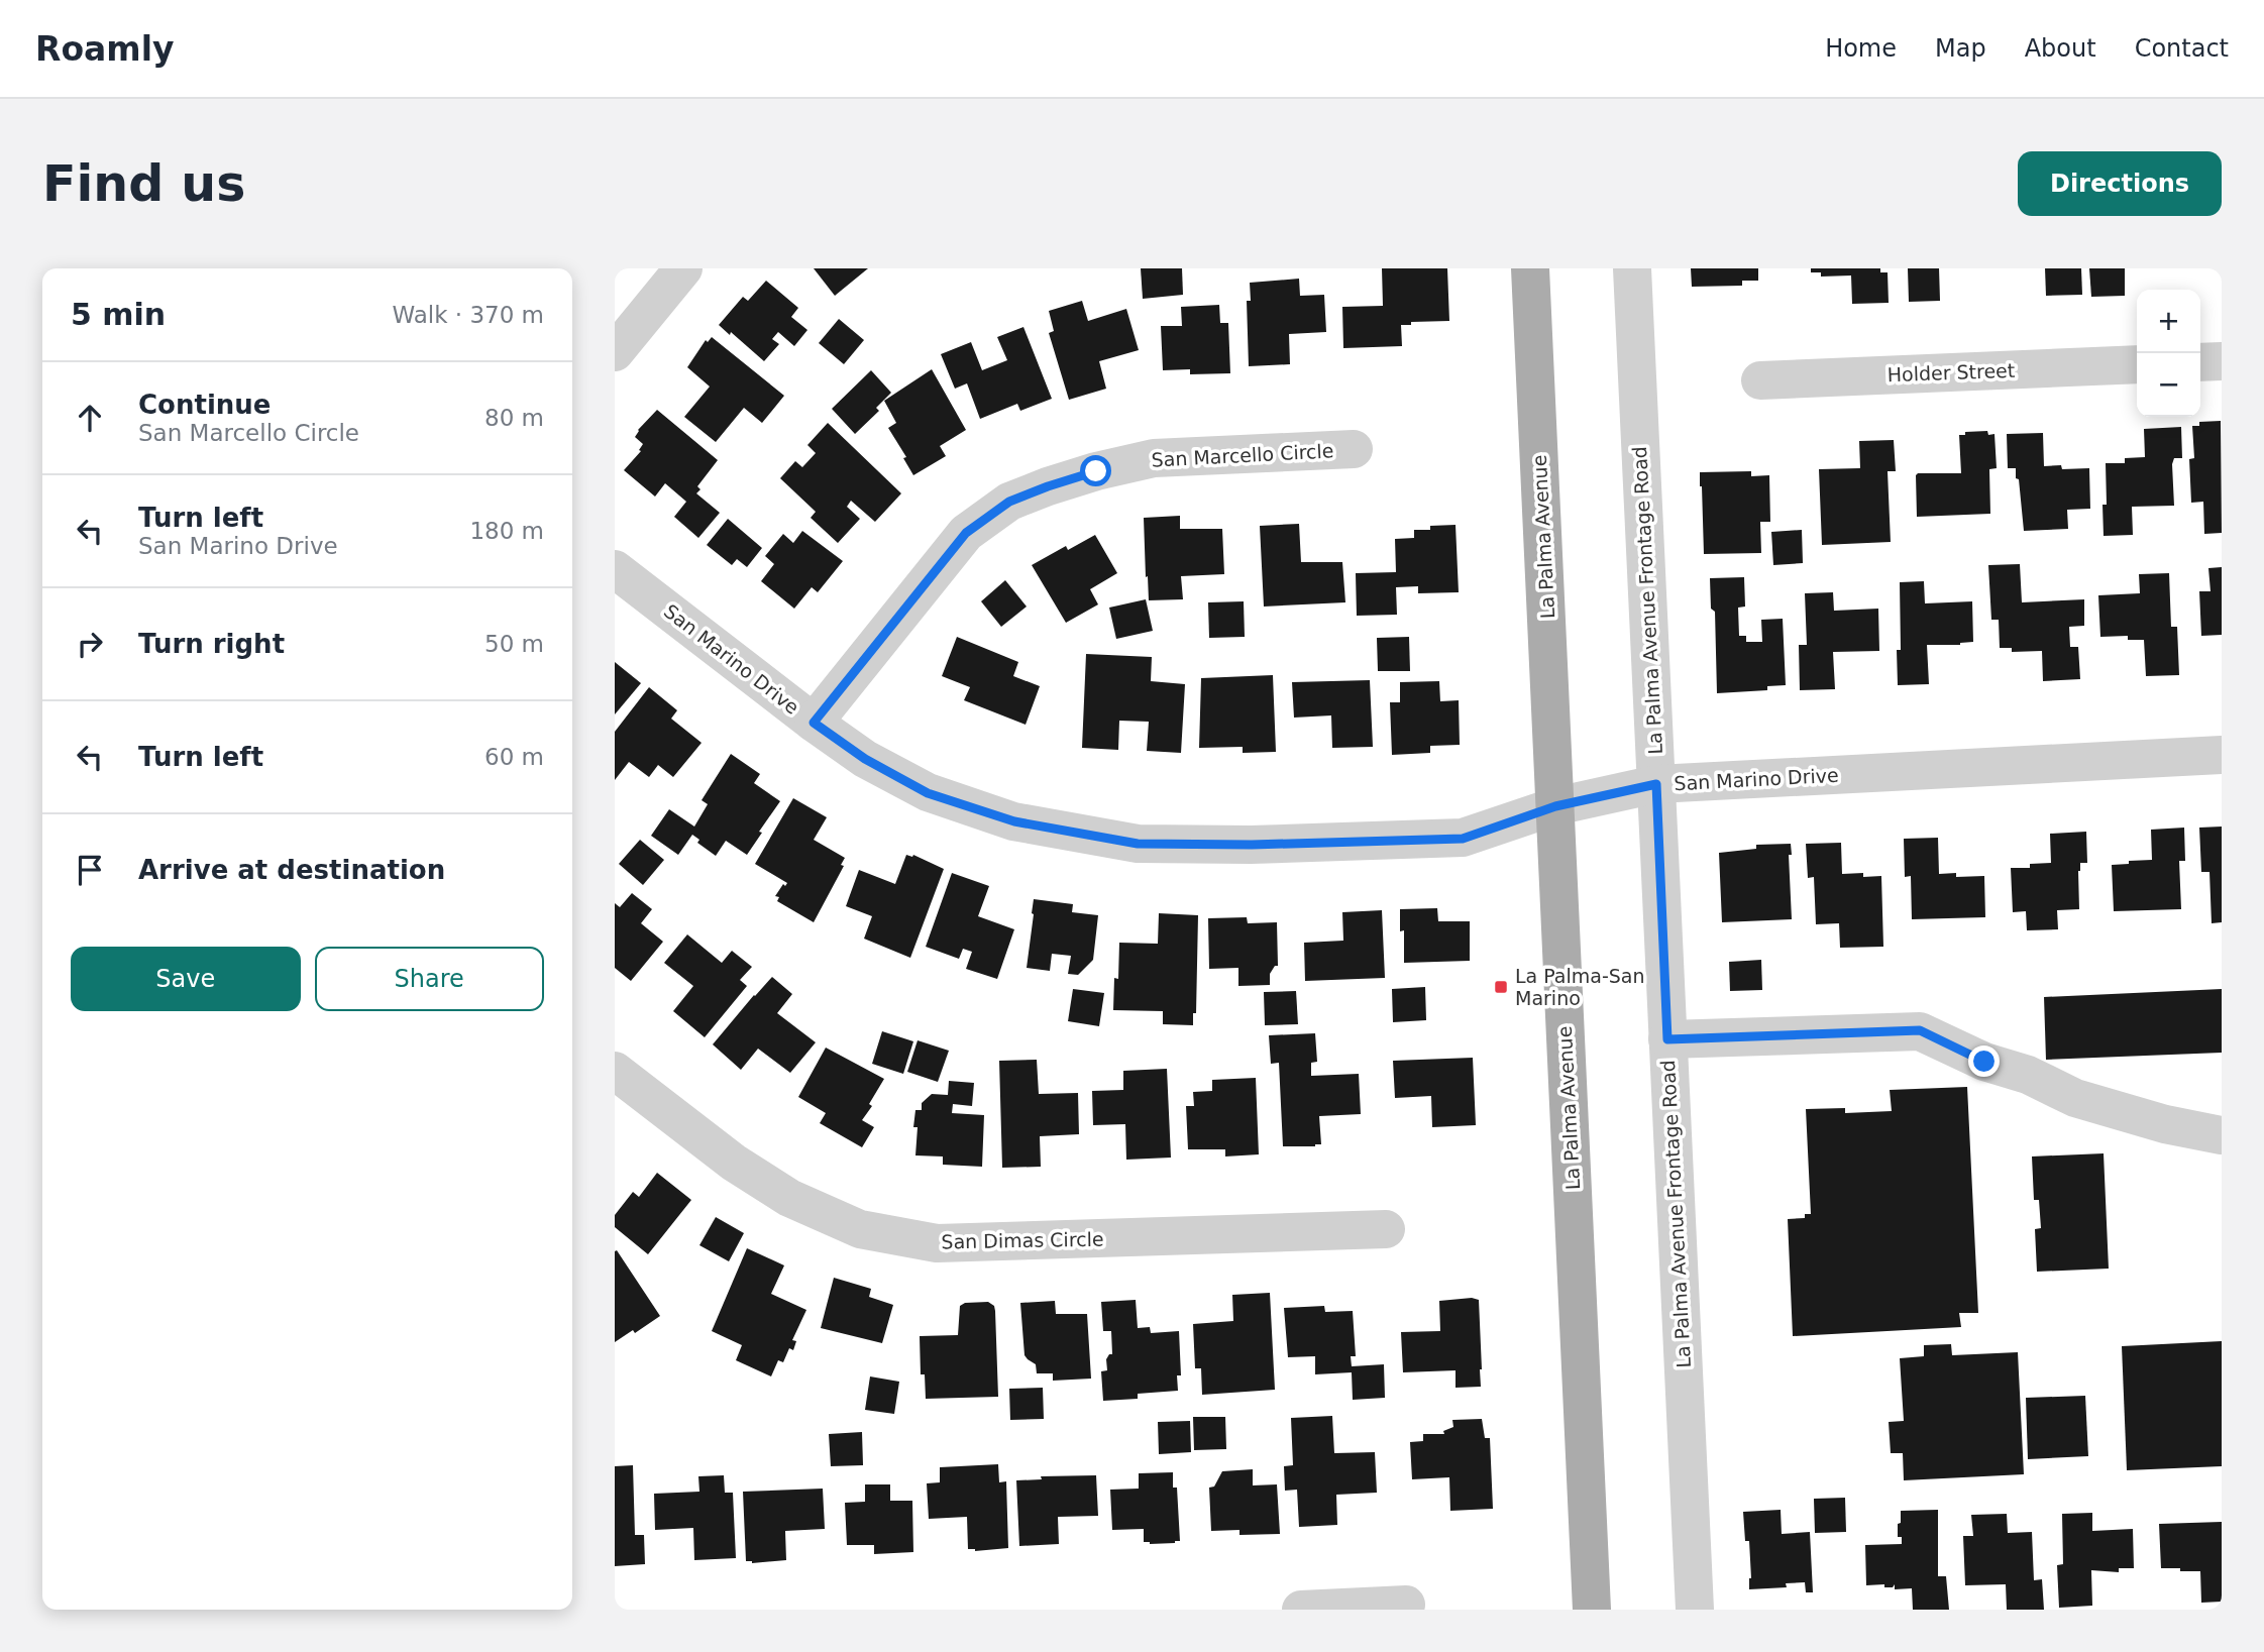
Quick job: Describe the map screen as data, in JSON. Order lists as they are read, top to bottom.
{
  "streets": {
    "main road": ["La Palma Avenue"],
    "street": [
      "Holder Street",
      "San Marcello Circle",
      "La Palma Avenue Frontage Road",
      "San Marino Drive",
      "San Dimas Circle"
    ]
  },
  "crossings": [
    ["San Marcello Circle", "San Marino Drive"],
    ["La Palma Avenue", "San Marino Drive"],
    ["La Palma Avenue Frontage Road", "San Marino Drive"]
  ],
  "places": {
    "transit": ["La Palma-San Marino"]
  },
  "page": {
    "header": "Roamly",
    "nav": [
      "Home",
      "Map",
      "About",
      "Contact"
    ],
    "buttons": [
      "Directions",
      ["Save", "Share"]
    ],
    "title": "Find us",
    "heading": ["5 min", "Walk · 370 m"],
    "map_buttons": ["+", "−"],
    "list": [
      ["Continue", "San Marcello Circle", "80 m"],
      ["Turn left", "San Marino Drive", "180 m"],
      ["Turn right", "50 m"],
      ["Turn left", "60 m"],
      "Arrive at destination"
    ]
  }
}
